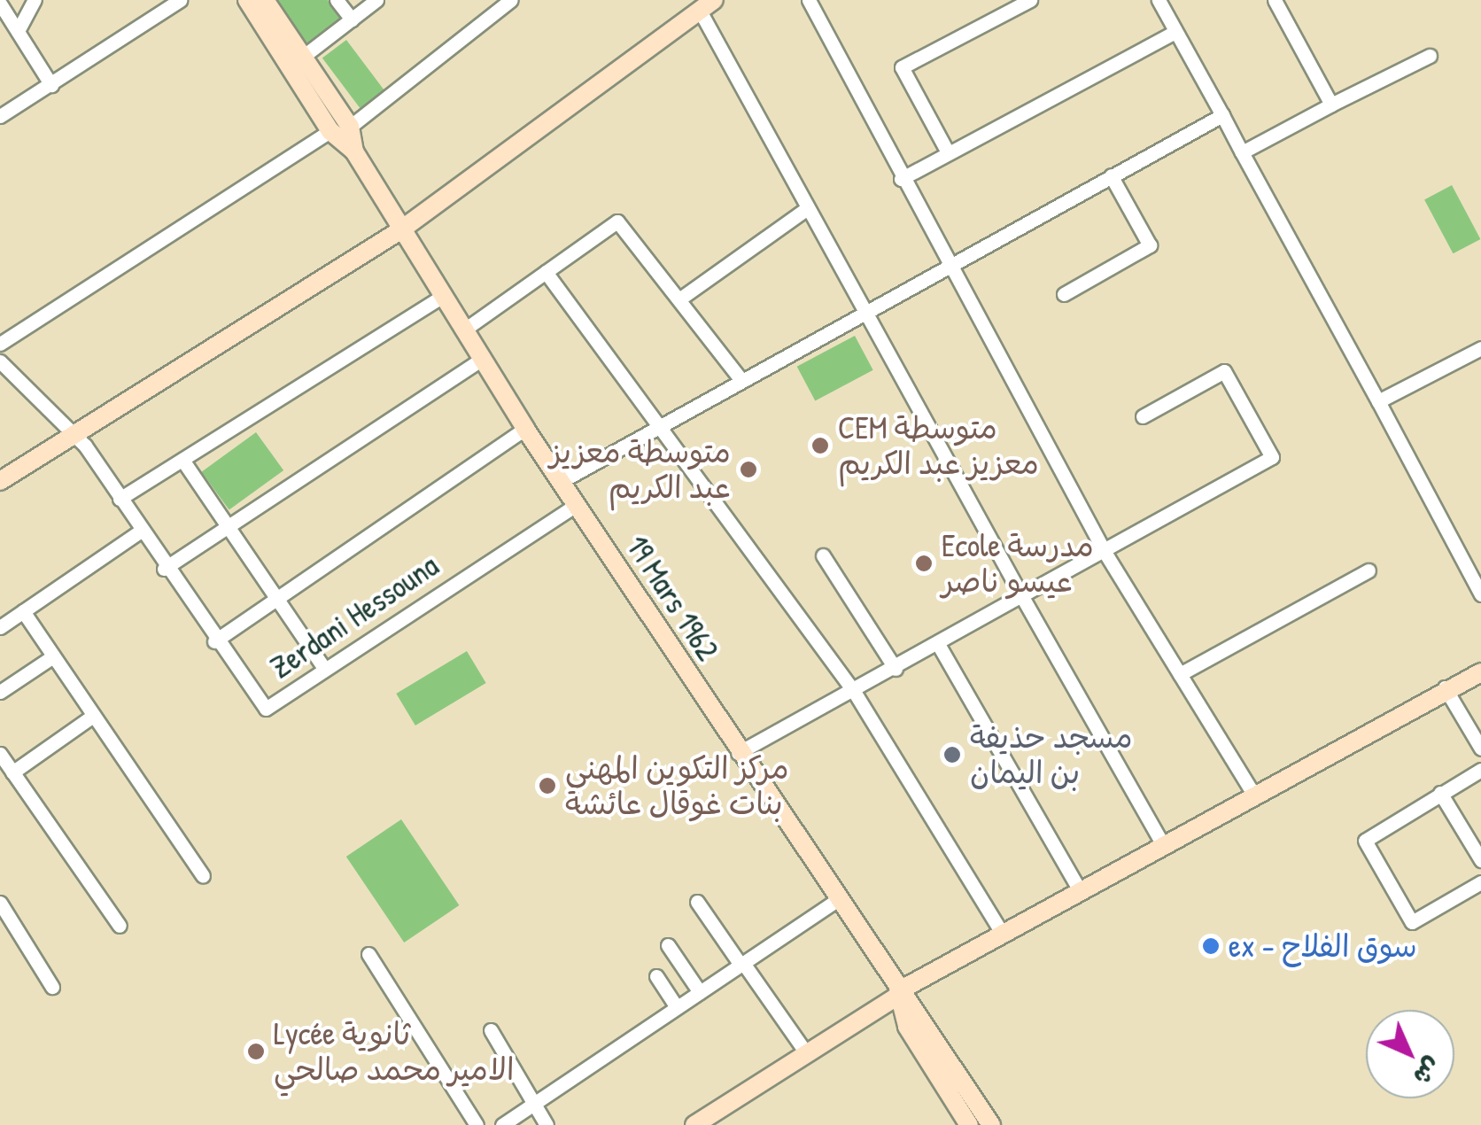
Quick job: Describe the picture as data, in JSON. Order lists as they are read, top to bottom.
{
  "streets": {
    "street": ["19 Mars 1962", "Zerdani Hessouna"]
  },
  "crossings": [
    ["19 Mars 1962", "Zerdani Hessouna"]
  ],
  "places": [
    "CEM متوسطة معزيز عبد الكريم",
    "متوسطة معزيز عبد الكريم",
    "Ecole مدرسة عيسو ناصر",
    "مسجد حذيفة بن اليمان",
    "مركز التكوين المهني بنات غوقال عائشة",
    "ex - سوق الفلاح",
    "Lycée ثانوية الامير محمد صالحي"
  ],
  "north": "bottom right"
}
